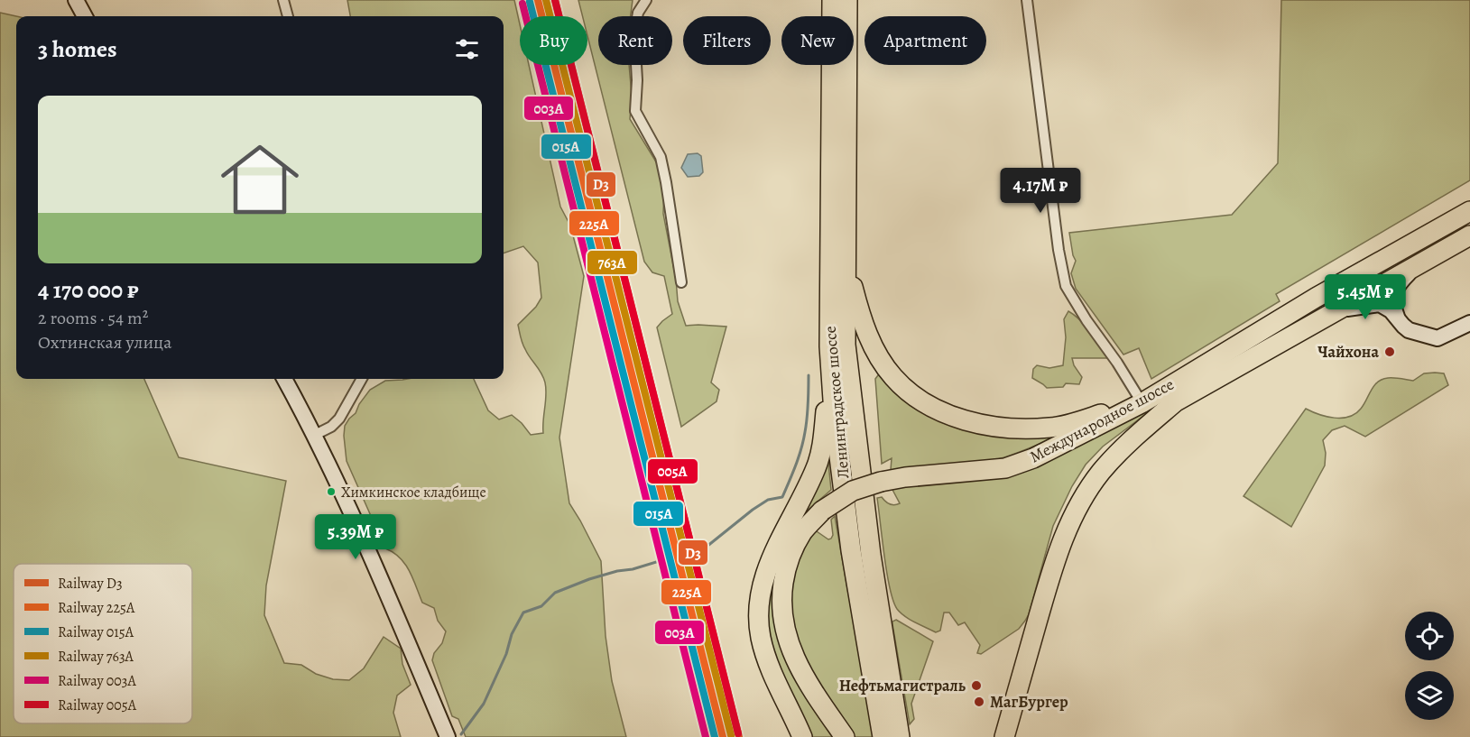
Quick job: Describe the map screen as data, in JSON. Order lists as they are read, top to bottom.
{
  "streets": {
    "highway": ["Ленинградское шоссе", "Международное шоссе"]
  },
  "places": [
    "Чайхона",
    "Химкинское кладбище",
    "Нефтьмагистраль",
    "МагБургер"
  ],
  "lines": [
    "rail line D3",
    "rail line 225А",
    "rail line 763А",
    "rail line 005А",
    "rail line 015А",
    "rail line 003А"
  ],
  "legend": [
    "Railway D3",
    "Railway 225А",
    "Railway 015А",
    "Railway 763А",
    "Railway 003А",
    "Railway 005А"
  ],
  "page": {
    "chip": [
      "Buy",
      "Rent",
      "Filters",
      "New",
      "Apartment"
    ],
    "heading": "3 homes",
    "list": [
      {
        "name": "4 170 000 ₽",
        "note": "2 rooms · 54 m² · Охтинская улица"
      }
    ],
    "price": ["4.17M ₽", "5.45M ₽", "5.39M ₽"]
  }
}
